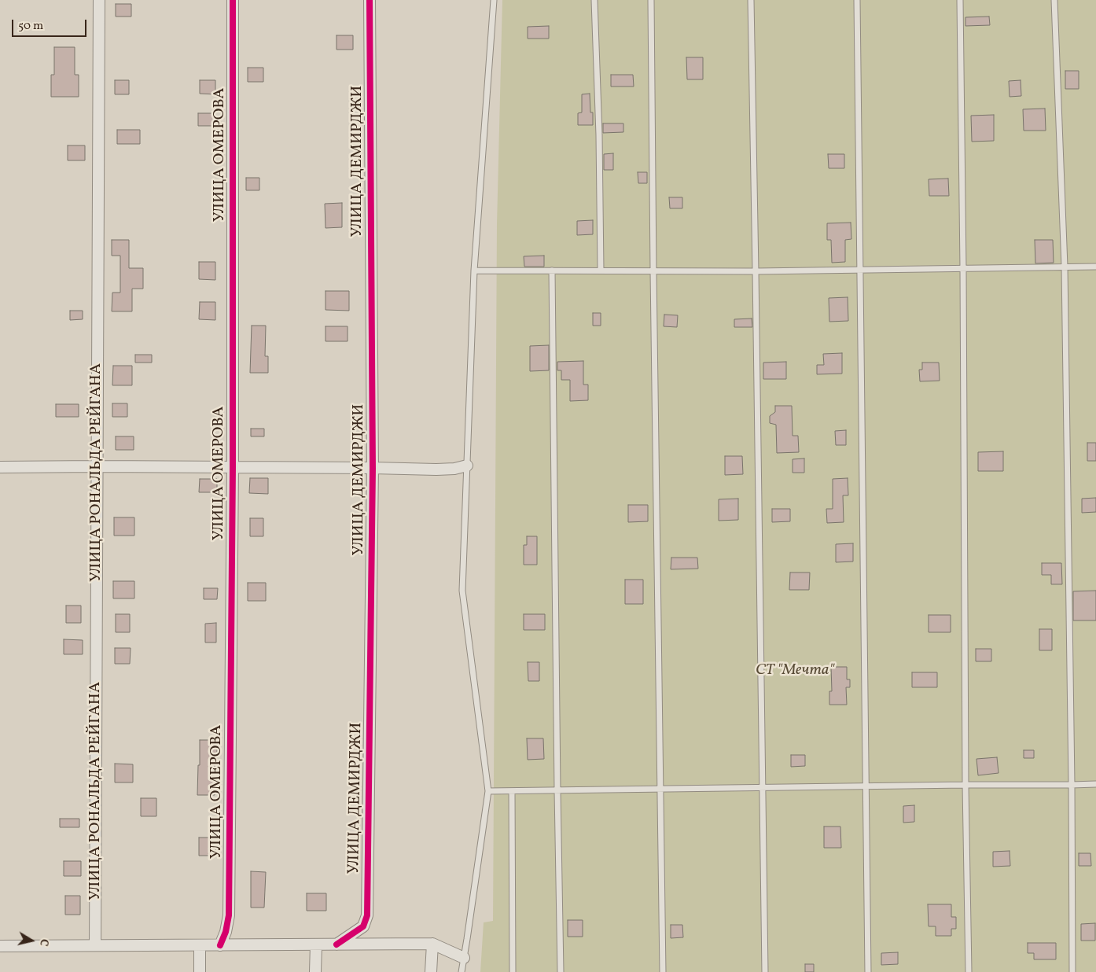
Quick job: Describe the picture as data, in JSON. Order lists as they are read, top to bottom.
{
  "streets": {
    "street": ["УЛИЦА ОМЕРОВА", "УЛИЦА ДЕМИРДЖИ", "УЛИЦА РОНАЛЬДА РЕЙГАНА"]
  },
  "parks": ["СТ \"Мечта\""],
  "scale_bar": "50 m",
  "north": "right"
}
